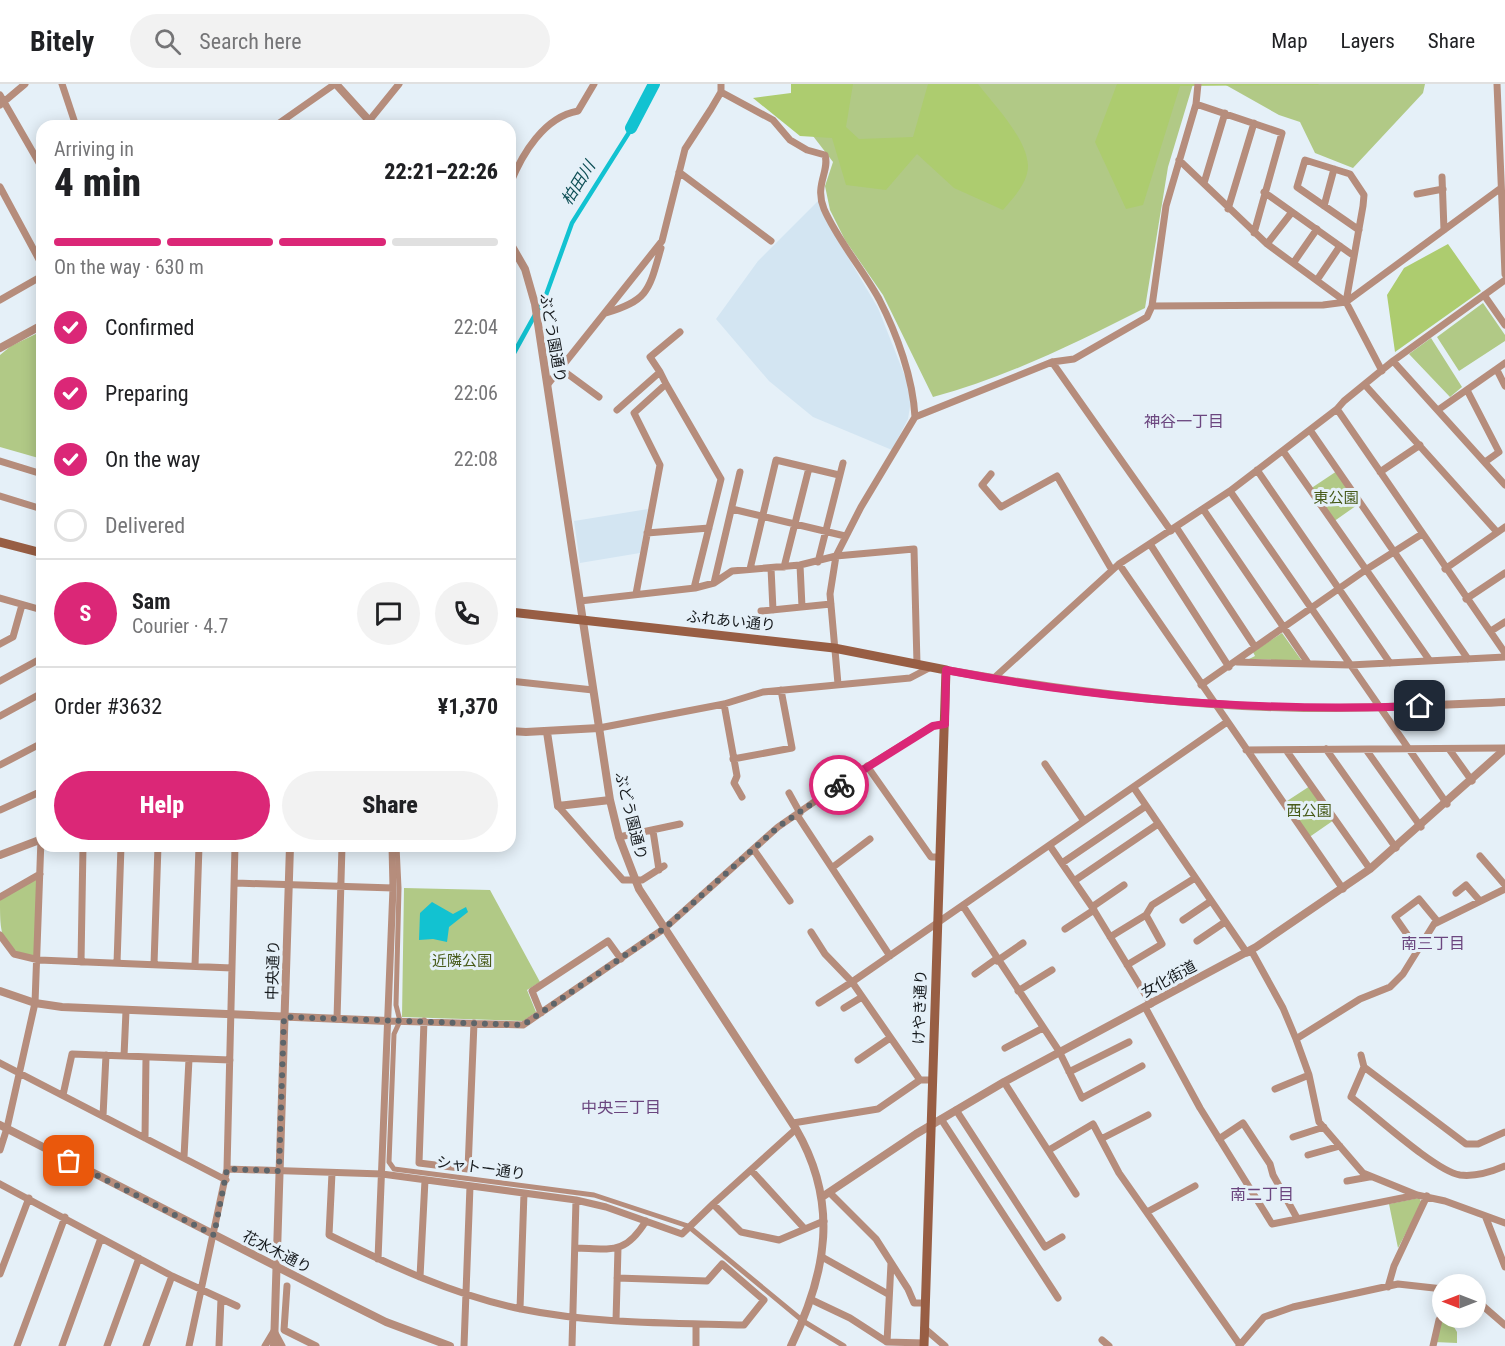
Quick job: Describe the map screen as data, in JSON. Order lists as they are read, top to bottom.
{
  "streets": {
    "main road": ["ふれあい通り", "けやき通り"],
    "street": [
      "ぶどう園通り",
      "中央通り",
      "女化街道",
      "シャトー通り",
      "花水木通り"
    ]
  },
  "crossings": [
    ["ぶどう園通り", "ふれあい通り"],
    ["ぶどう園通り", "女化街道"],
    ["ぶどう園通り", "シャトー通り"],
    ["ふれあい通り", "けやき通り"],
    ["中央通り", "花水木通り"],
    ["女化街道", "けやき通り"]
  ],
  "districts": [
    "神谷一丁目",
    "南三丁目",
    "中央三丁目",
    "南二丁目"
  ],
  "water": ["柏田川"],
  "parks": ["東公園", "西公園", "近隣公園"],
  "north": "left",
  "page": {
    "header": "Bitely",
    "search": "Search here",
    "nav": ["Map", "Layers", "Share"],
    "heading": ["4 min", "Arriving in", "22:21–22:26"],
    "panel": [
      "Sam",
      "Courier · 4.7",
      "Order #3632",
      "¥1,370"
    ],
    "bar": "On the way · 630 m",
    "list": [
      ["Confirmed", "22:04"],
      ["Preparing", "22:06"],
      ["On the way", "22:08"],
      "Delivered"
    ],
    "round": "S",
    "buttons": ["Help", "Share"]
  }
}
